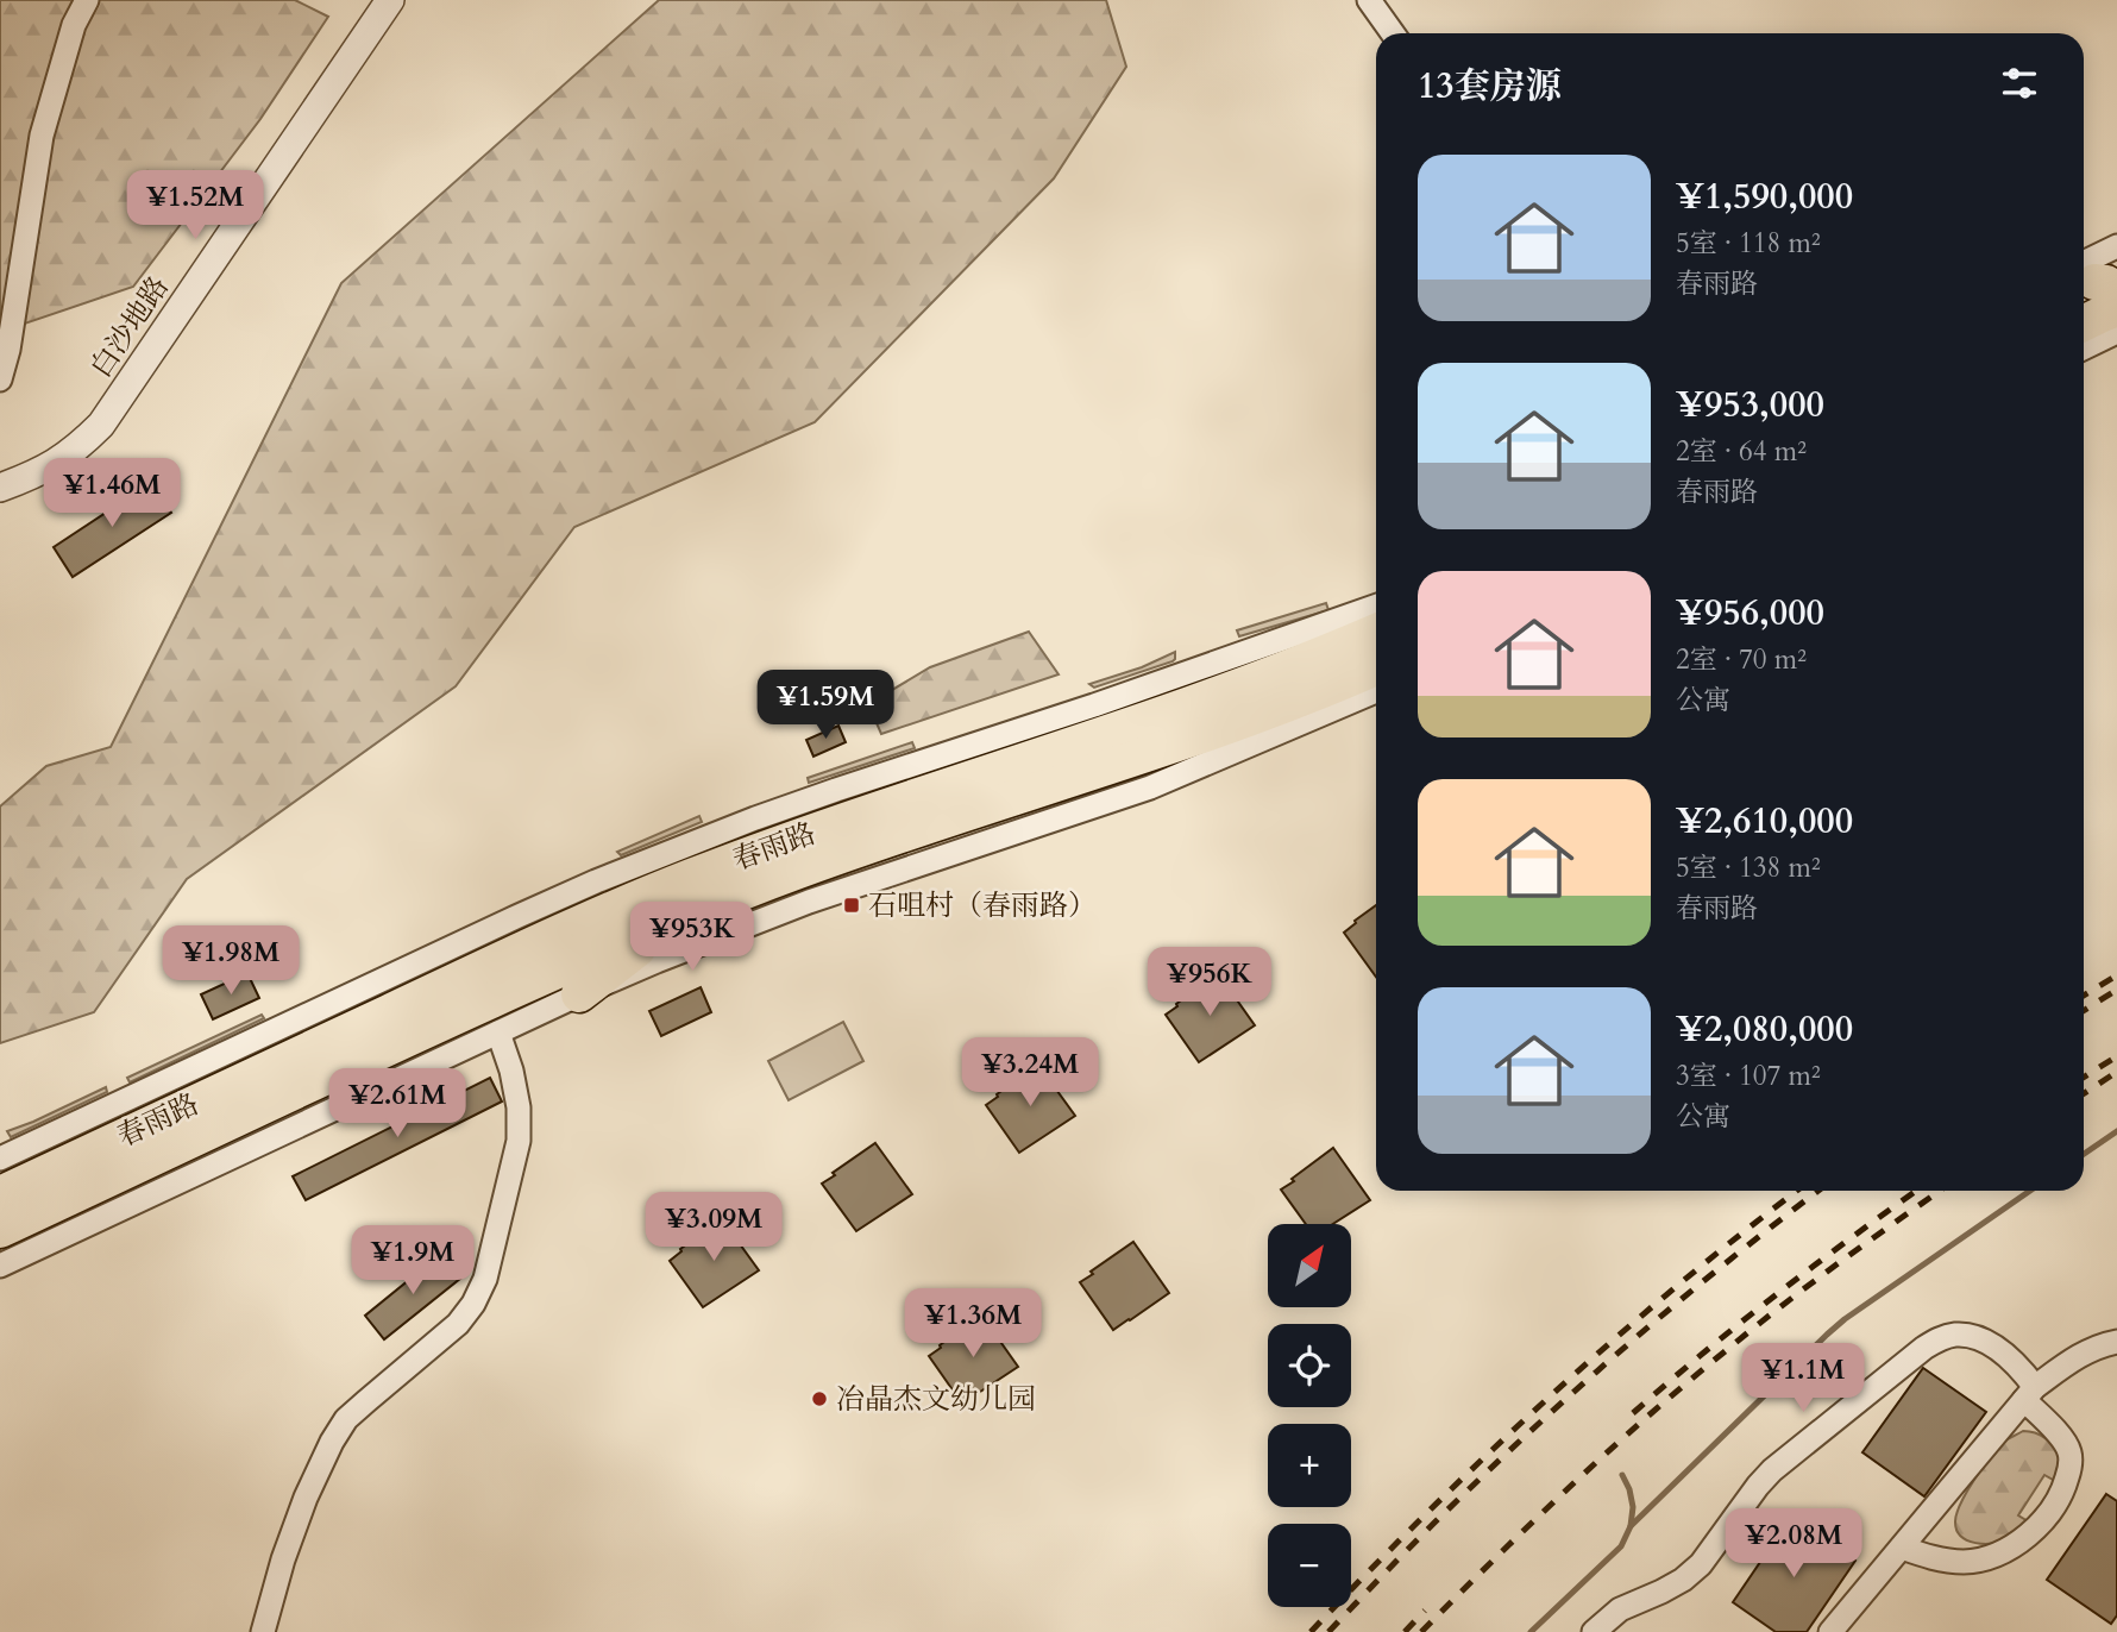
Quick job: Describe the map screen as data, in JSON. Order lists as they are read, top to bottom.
{
  "streets": {
    "main road": ["春雨路"],
    "street": ["白沙地路"]
  },
  "places": {
    "transit": ["石咀村（春雨路）"],
    "other": ["冶晶杰文幼儿园"]
  },
  "north": "top right",
  "page": {
    "heading": "13套房源",
    "list": [
      {
        "name": "¥1,590,000",
        "note": "5室 · 118 m² · 春雨路"
      },
      {
        "name": "¥953,000",
        "note": "2室 · 64 m² · 春雨路"
      },
      {
        "name": "¥956,000",
        "note": "2室 · 70 m² · 公寓"
      },
      {
        "name": "¥2,610,000",
        "note": "5室 · 138 m² · 春雨路"
      },
      {
        "name": "¥2,080,000",
        "note": "3室 · 107 m² · 公寓"
      }
    ],
    "price": [
      "¥1.52M",
      "¥1.46M",
      "¥1.59M",
      "¥953K",
      "¥1.98M",
      "¥956K",
      "¥3.24M",
      "¥2.61M",
      "¥3.09M",
      "¥1.9M",
      "¥1.36M",
      "¥1.1M",
      "¥2.08M"
    ],
    "map_buttons": ["+", "−"]
  }
}
